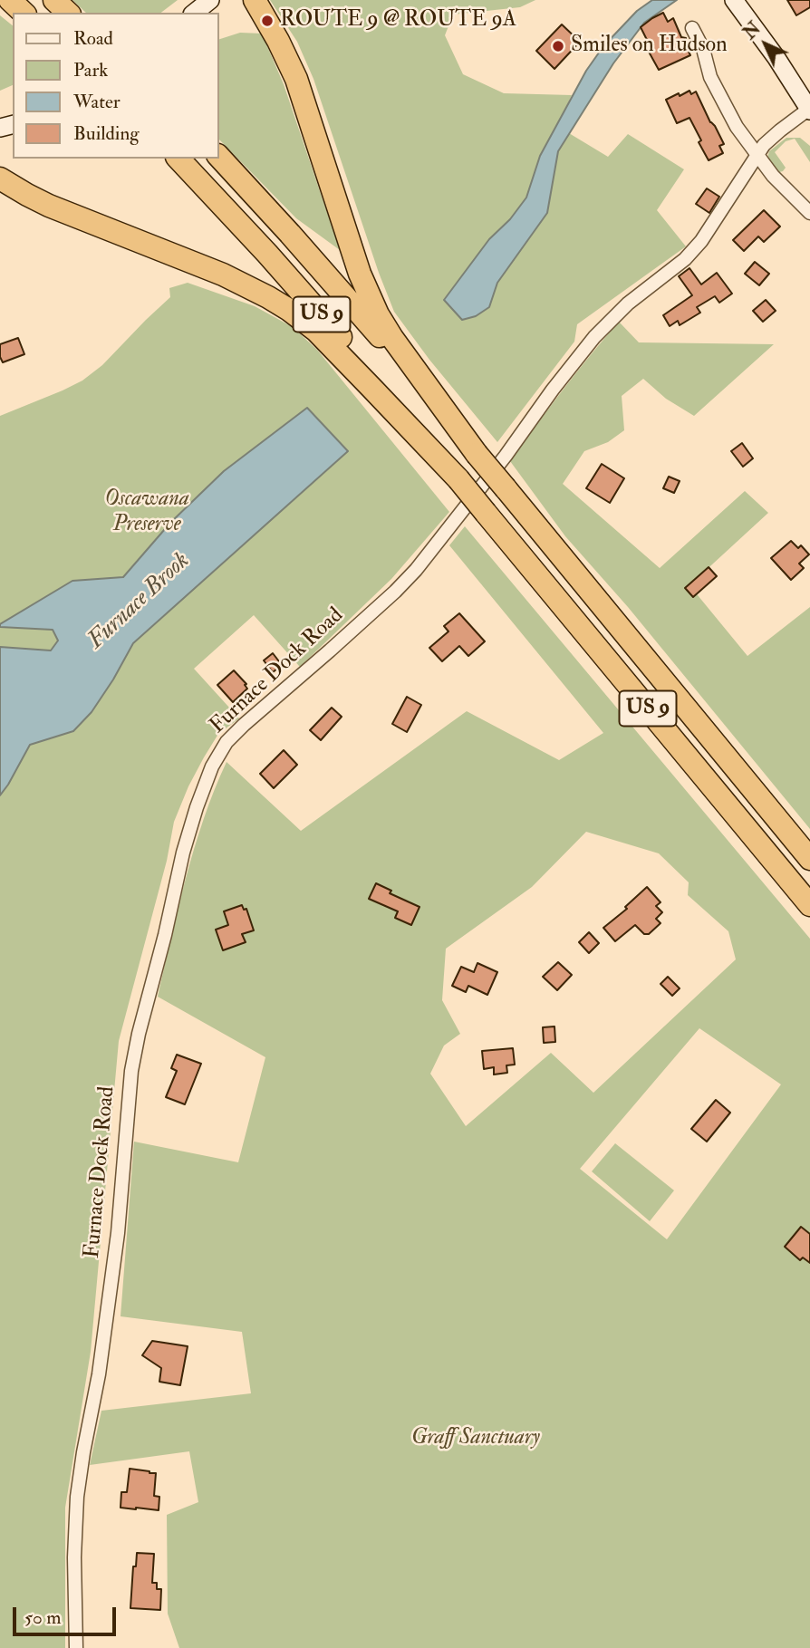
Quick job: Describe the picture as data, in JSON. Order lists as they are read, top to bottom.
{
  "streets": {
    "highway": ["US 9"],
    "street": ["Furnace Dock Road"]
  },
  "water": ["Furnace Brook"],
  "parks": ["Oscawana Preserve", "Graff Sanctuary"],
  "places": ["ROUTE 9 @ ROUTE 9A", "Smiles on Hudson"],
  "legend": [
    "Road",
    "Park",
    "Water",
    "Building"
  ],
  "scale_bar": "50 m",
  "north": "top left"
}
